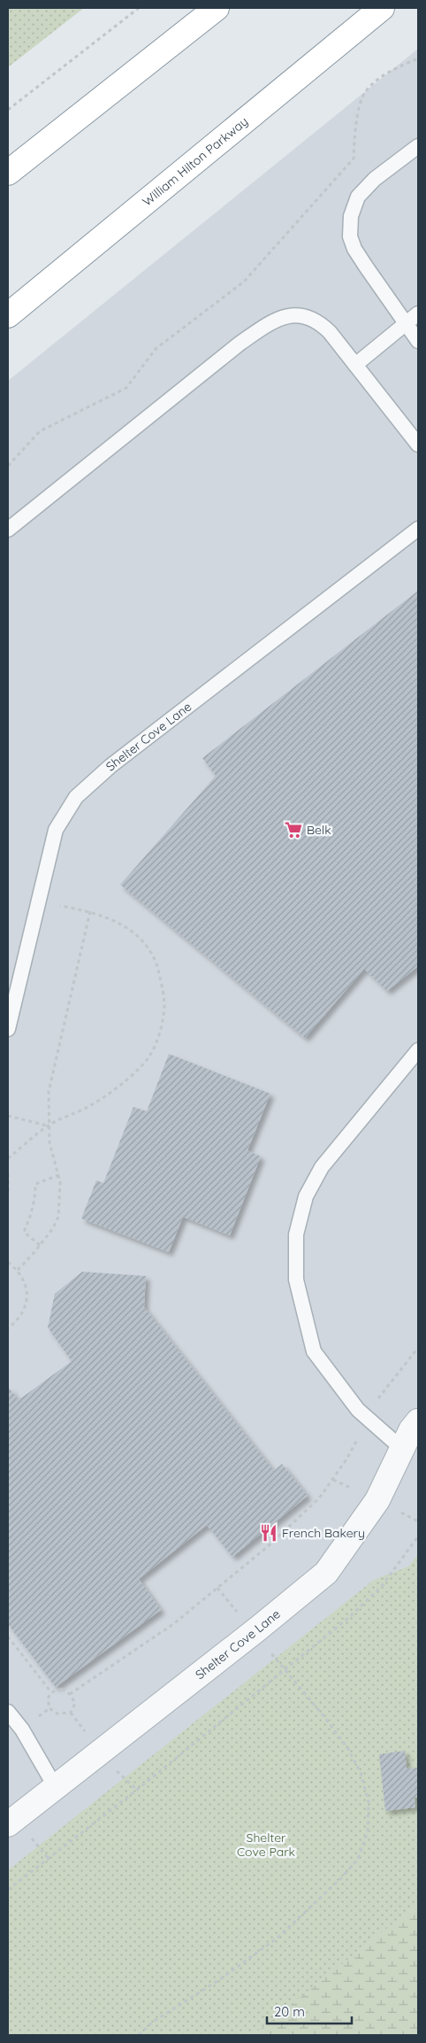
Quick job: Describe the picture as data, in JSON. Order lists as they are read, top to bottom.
{
  "streets": {
    "highway": ["William Hilton Parkway"],
    "street": ["Shelter Cove Lane"]
  },
  "parks": ["Shelter Cove Park"],
  "places": {
    "supermarket": ["Belk"],
    "restaurant": ["French Bakery"]
  },
  "scale_bar": "20 m"
}
